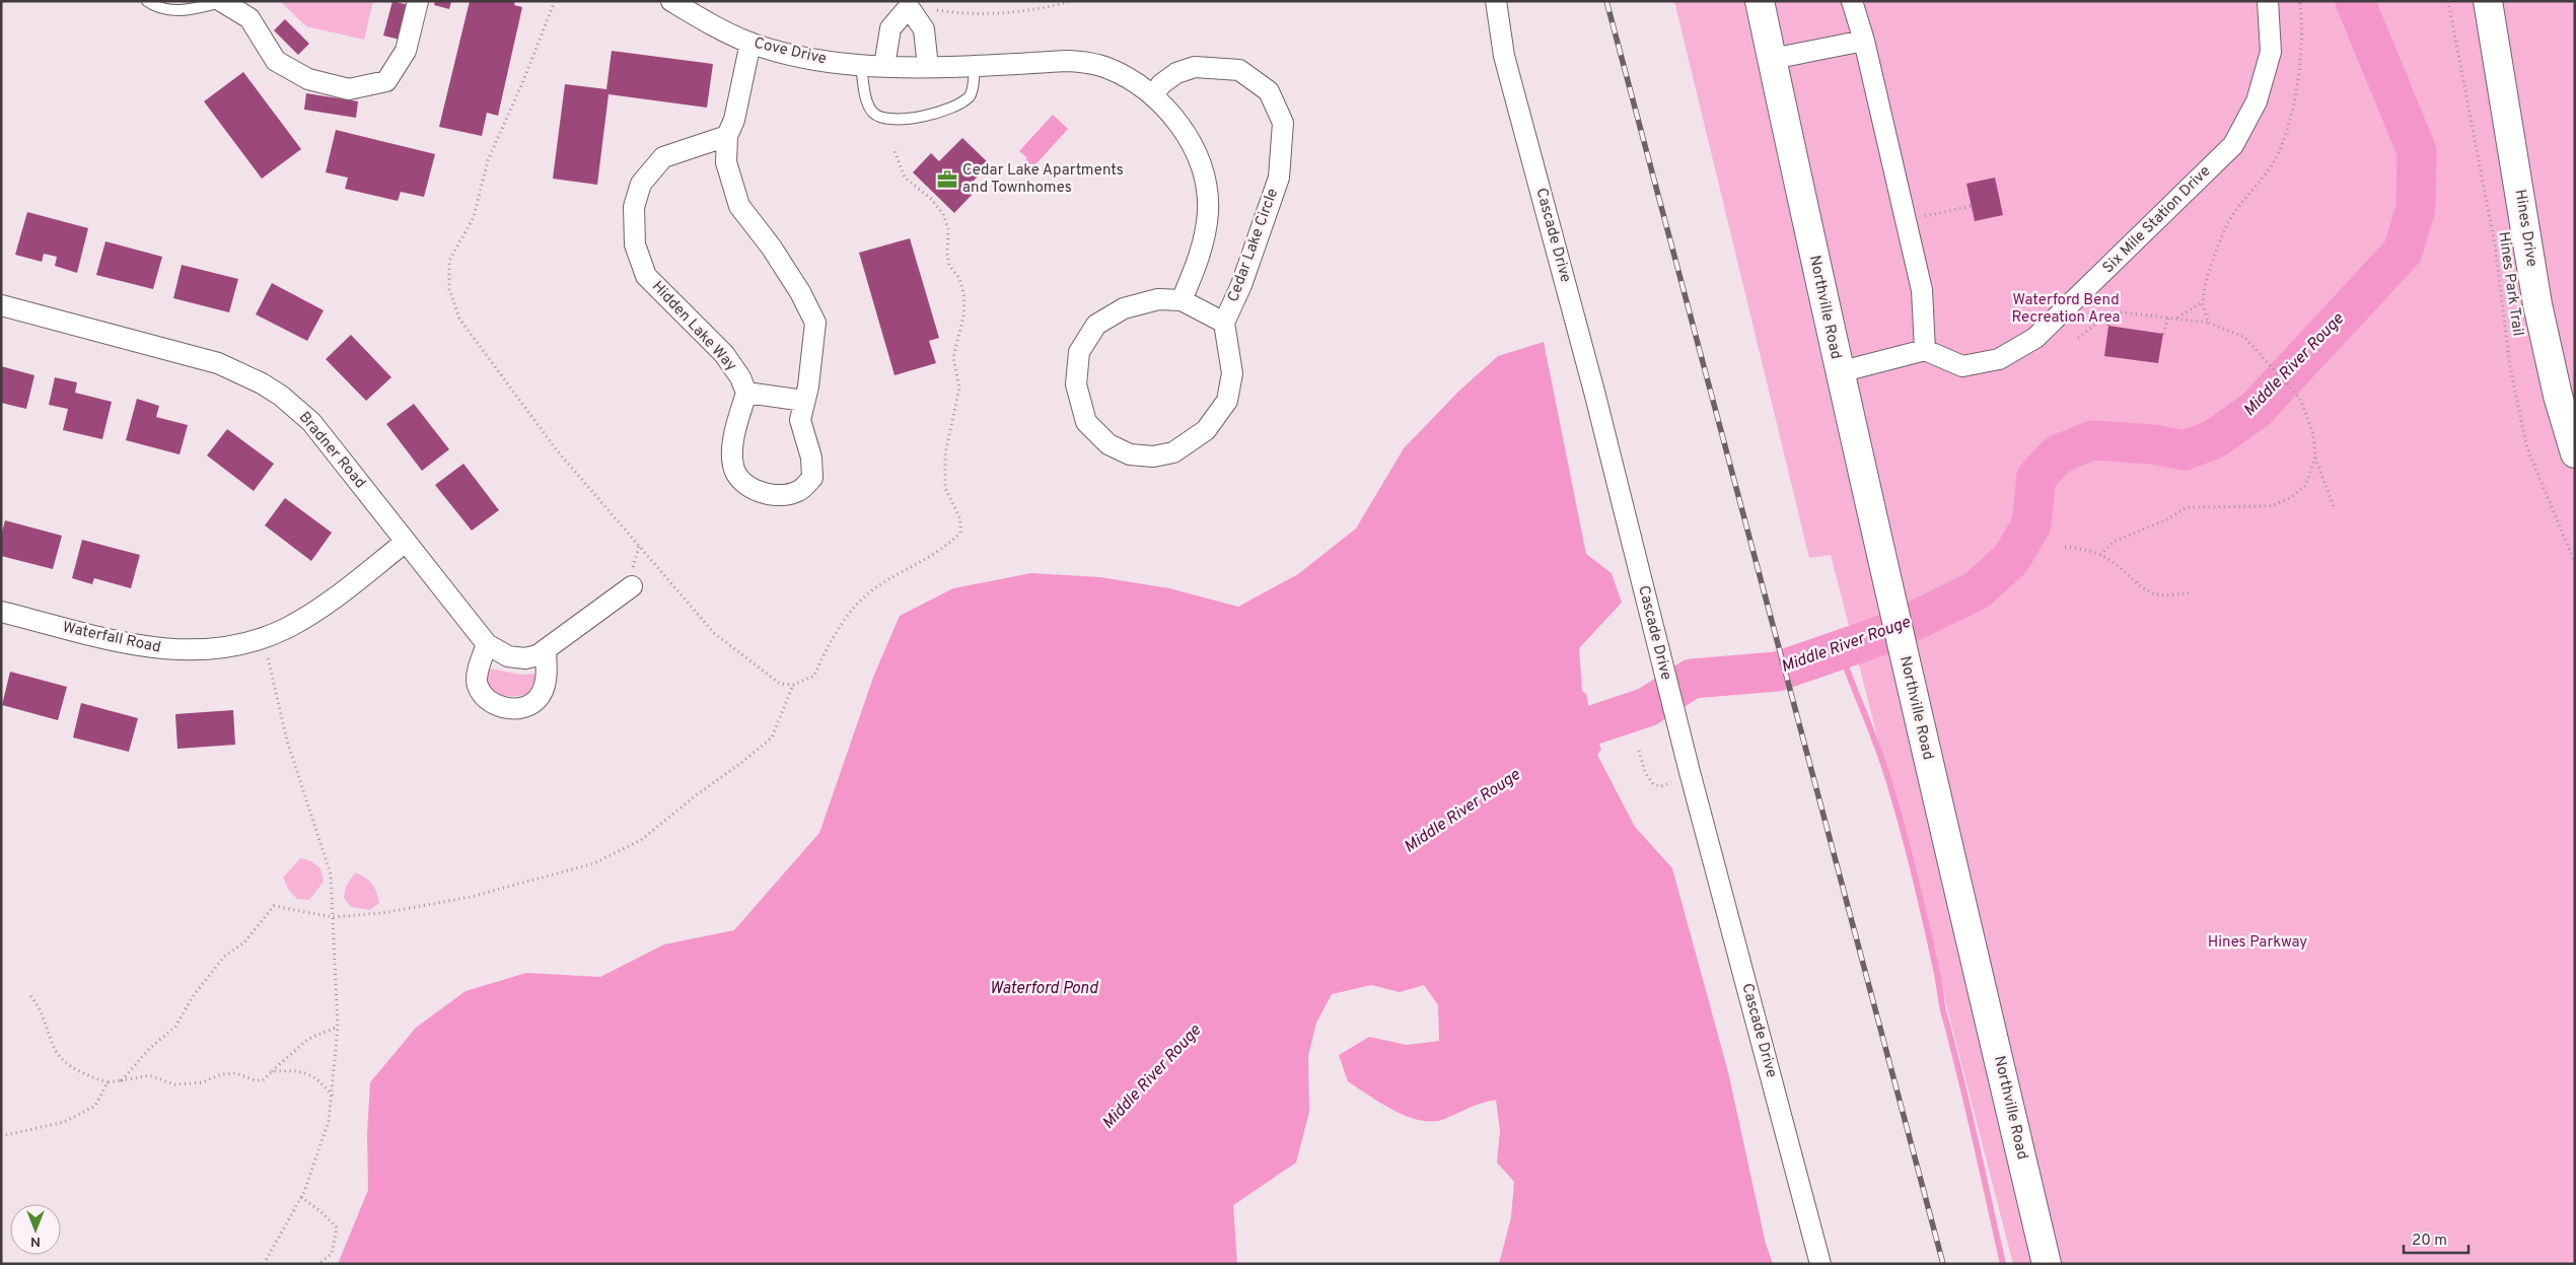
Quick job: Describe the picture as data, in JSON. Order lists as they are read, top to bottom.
{
  "streets": {
    "street": [
      "Cove Drive",
      "Six Mile Station Drive",
      "Hines Drive",
      "Cascade Drive",
      "Cedar Lake Circle",
      "Northville Road",
      "Hidden Lake Way",
      "Bradner Road",
      "Waterfall Road"
    ],
    "path": ["Hines Park Trail"]
  },
  "crossings": [
    ["Bradner Road", "Waterfall Road"]
  ],
  "water": ["Middle River Rouge", "Waterford Pond"],
  "parks": ["Waterford Bend Recreation Area", "Hines Parkway"],
  "places": {
    "office": ["Cedar Lake Apartments and Townhomes"]
  },
  "scale_bar": "20 m",
  "north": "bottom"
}
